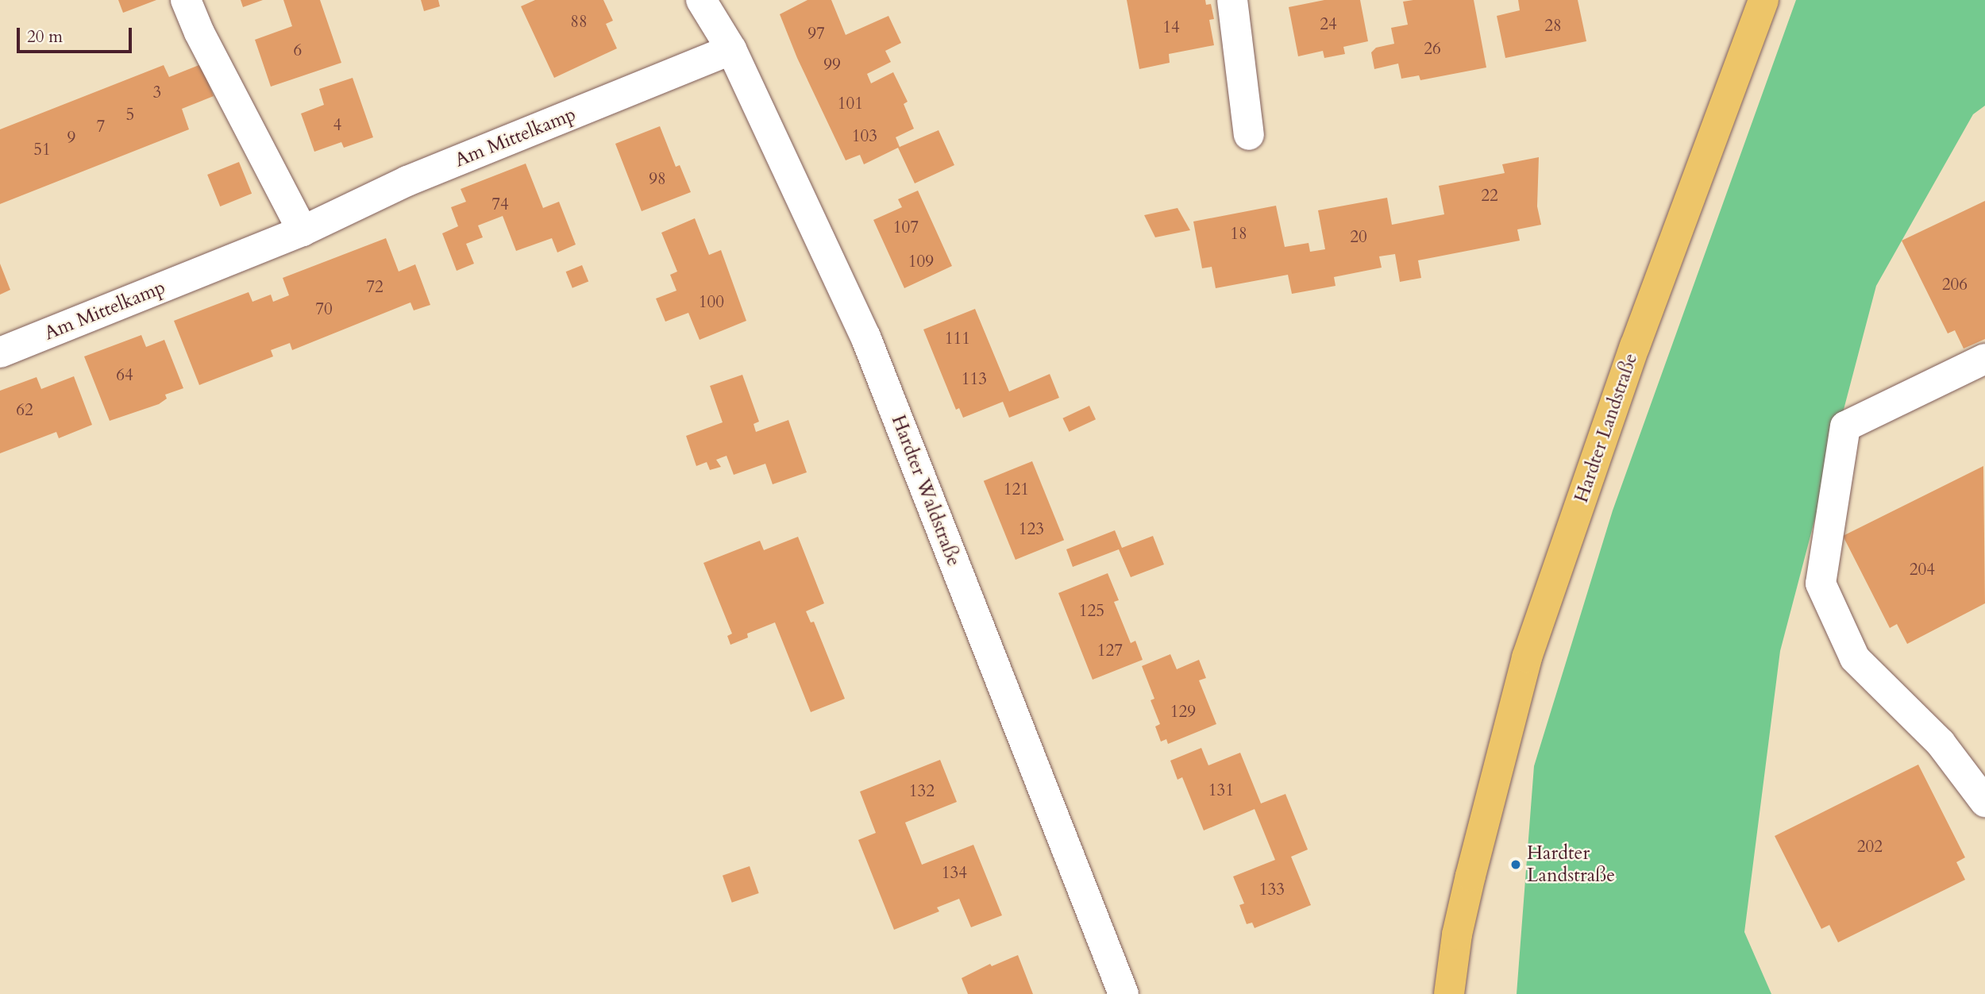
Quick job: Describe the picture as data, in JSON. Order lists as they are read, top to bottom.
{
  "streets": {
    "main road": ["Hardter Landstraße"],
    "street": ["Am Mittelkamp", "Hardter Waldstraße"]
  },
  "crossings": [
    ["Am Mittelkamp", "Hardter Waldstraße"]
  ],
  "places": ["Hardter Landstraße"],
  "house_numbers": [
    "88",
    "24",
    "28",
    "14",
    "97",
    "26",
    "6",
    "99",
    "3",
    "101",
    "5",
    "4",
    "7",
    "103",
    "9",
    "51",
    "98",
    "22",
    "74",
    "107",
    "18",
    "20",
    "109",
    "206",
    "72",
    "100",
    "70",
    "111",
    "64",
    "113",
    "62",
    "121",
    "123",
    "204",
    "125",
    "127",
    "129",
    "131",
    "132",
    "202",
    "134",
    "133"
  ],
  "scale_bar": "20 m"
}
